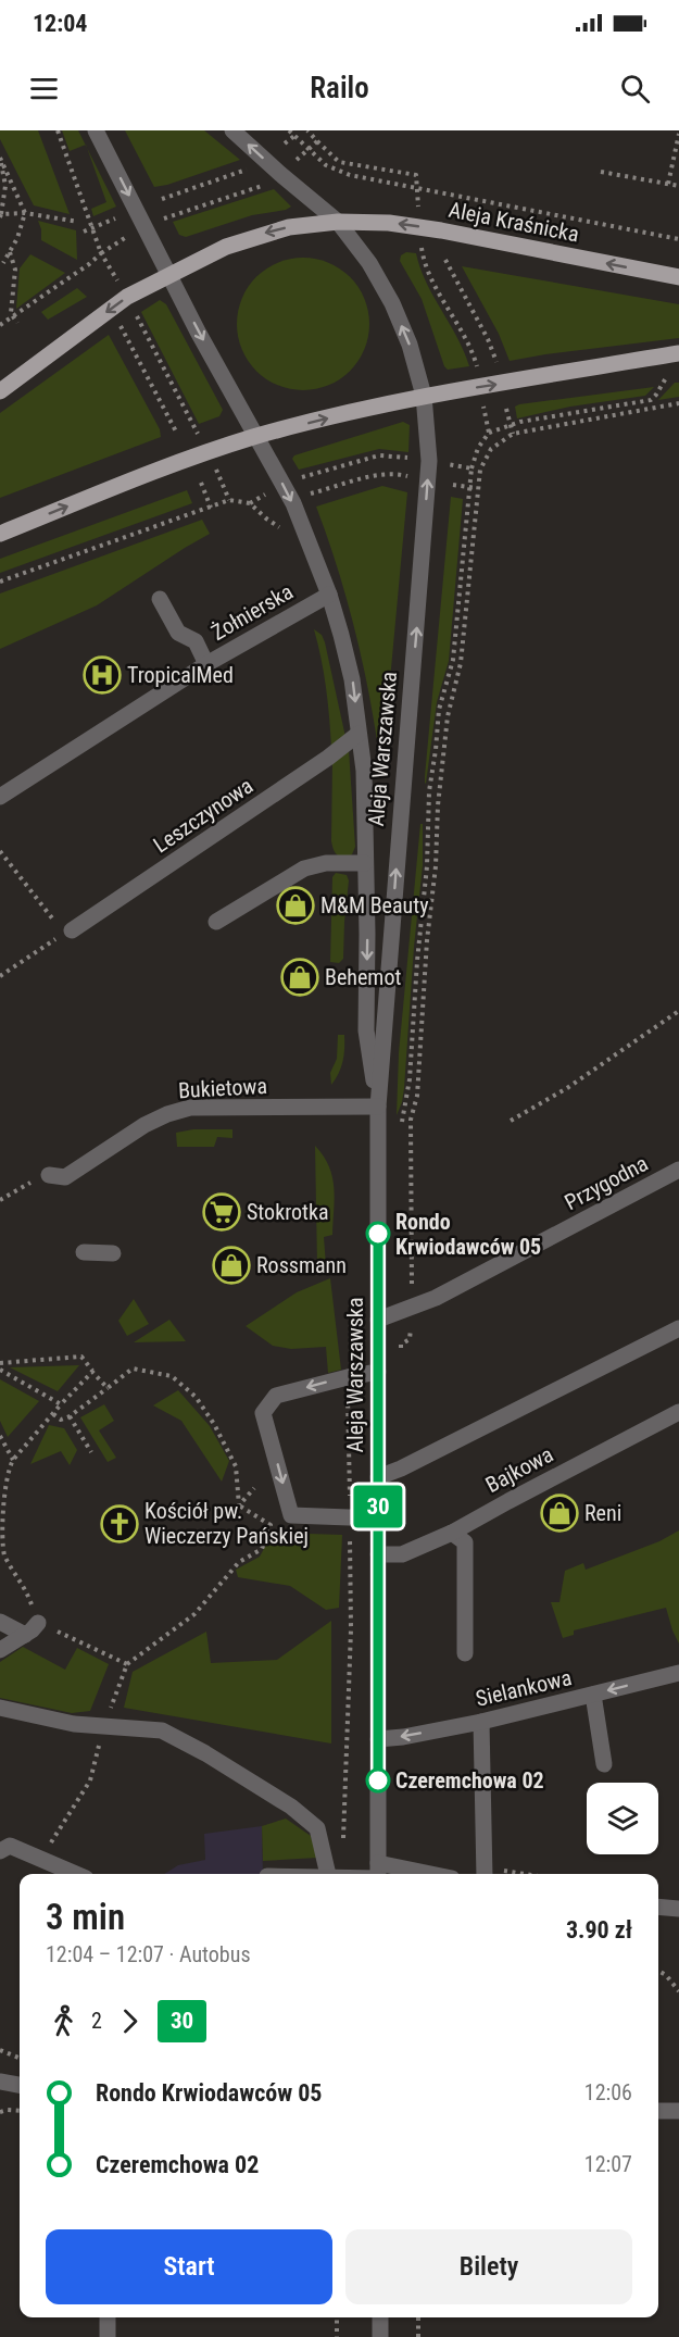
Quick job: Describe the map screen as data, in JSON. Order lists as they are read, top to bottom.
{
  "streets": {
    "main road": ["Aleja Kraśnicka"],
    "street": [
      "Żołnierska",
      "Aleja Warszawska",
      "Leszczynowa",
      "Bukietowa",
      "Przygodna",
      "Bajkowa",
      "Sielankowa"
    ]
  },
  "crossings": [
    ["Aleja Kraśnicka", "Aleja Warszawska"],
    ["Żołnierska", "Aleja Warszawska"],
    ["Aleja Warszawska", "Leszczynowa"],
    ["Aleja Warszawska", "Bukietowa"],
    ["Aleja Warszawska", "Przygodna"],
    ["Aleja Warszawska", "Bajkowa"],
    ["Aleja Warszawska", "Sielankowa"]
  ],
  "one_way": ["Sielankowa"],
  "places": {
    "hospital": ["TropicalMed"],
    "shop": [
      "M&M Beauty",
      "Behemot",
      "Rossmann",
      "Reni"
    ],
    "supermarket": ["Stokrotka"],
    "other": ["Rondo Krwiodawców 05", "Czeremchowa 02"],
    "church": ["Kościół pw. Wieczerzy Pańskiej"]
  },
  "lines": ["bus line 30"],
  "page": {
    "status": "12:04",
    "header": "Railo",
    "on_map": "30",
    "heading": ["3 min", "12:04 – 12:07 · Autobus", "3.90 zł"],
    "legs": ["2", "30"],
    "list": [
      {
        "name": "Rondo Krwiodawców 05",
        "value": "12:06"
      },
      {
        "name": "Czeremchowa 02",
        "value": "12:07"
      }
    ],
    "buttons": ["Start", "Bilety"]
  }
}
